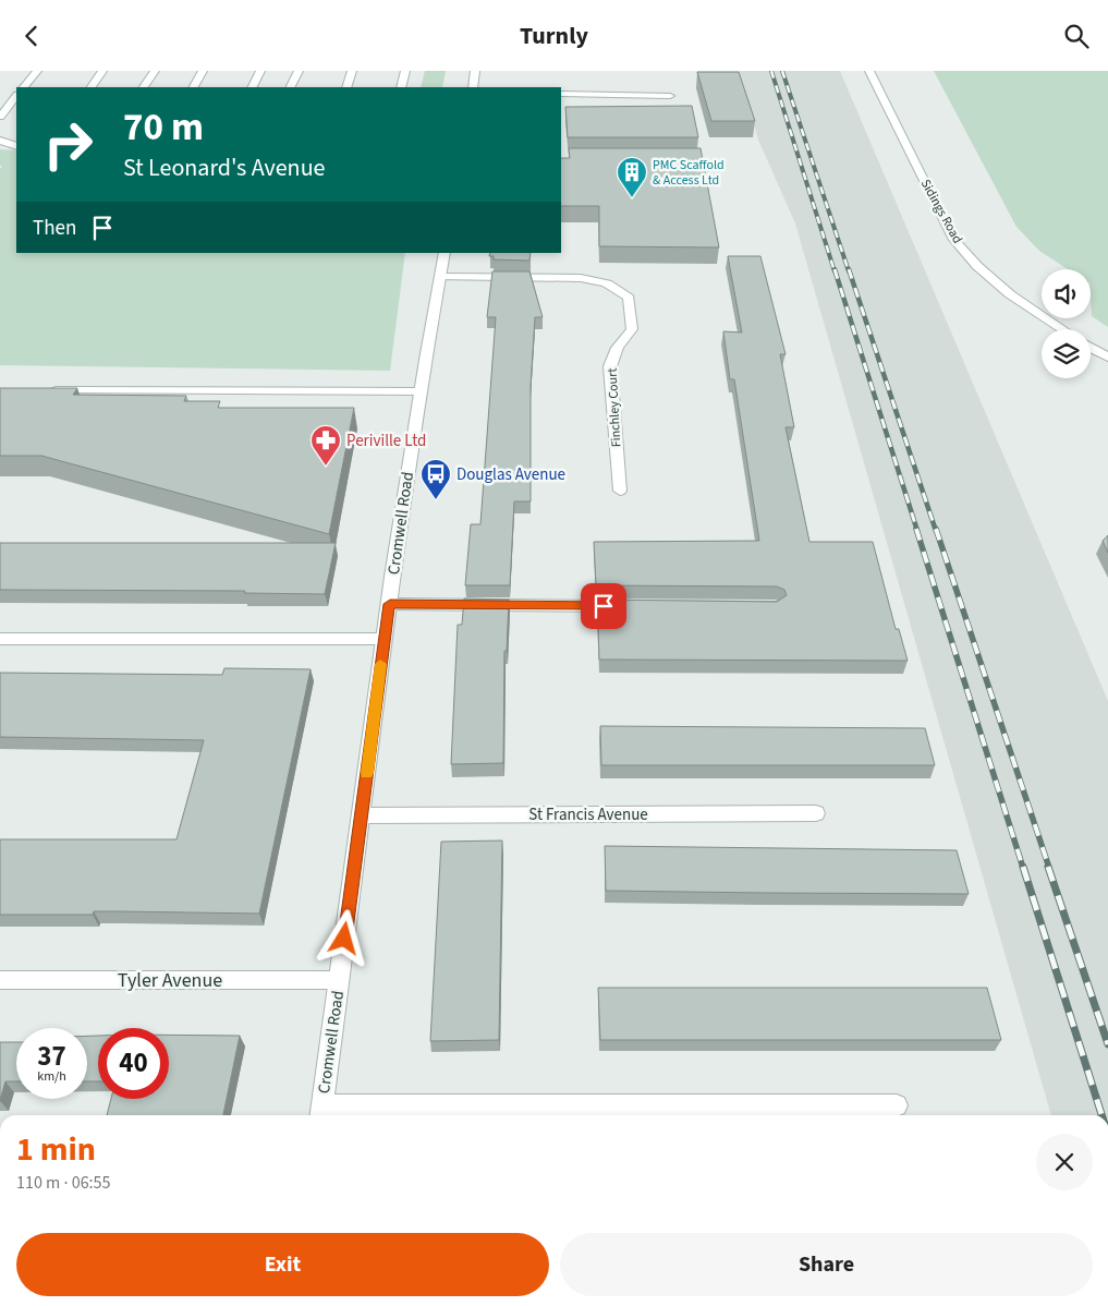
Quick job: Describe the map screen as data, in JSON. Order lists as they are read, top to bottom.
{
  "streets": {
    "street": [
      "Sidings Road",
      "Finchley Court",
      "Cromwell Road",
      "St Francis Avenue",
      "Tyler Avenue"
    ]
  },
  "crossings": [
    ["Finchley Court", "Cromwell Road"],
    ["Cromwell Road", "St Francis Avenue"],
    ["Cromwell Road", "Tyler Avenue"]
  ],
  "places": {
    "building": ["PMC Scaffold & Access Ltd"],
    "pharmacy": ["Periville Ltd"],
    "bus stop": ["Douglas Avenue"]
  },
  "page": {
    "header": "Turnly",
    "turn": ["70 m", "St Leonard's Avenue"],
    "then": "Then",
    "speed": "37 km/h",
    "limit": "40",
    "heading": ["1 min", "110 m · 06:55"],
    "buttons": ["Exit", "Share"]
  }
}
